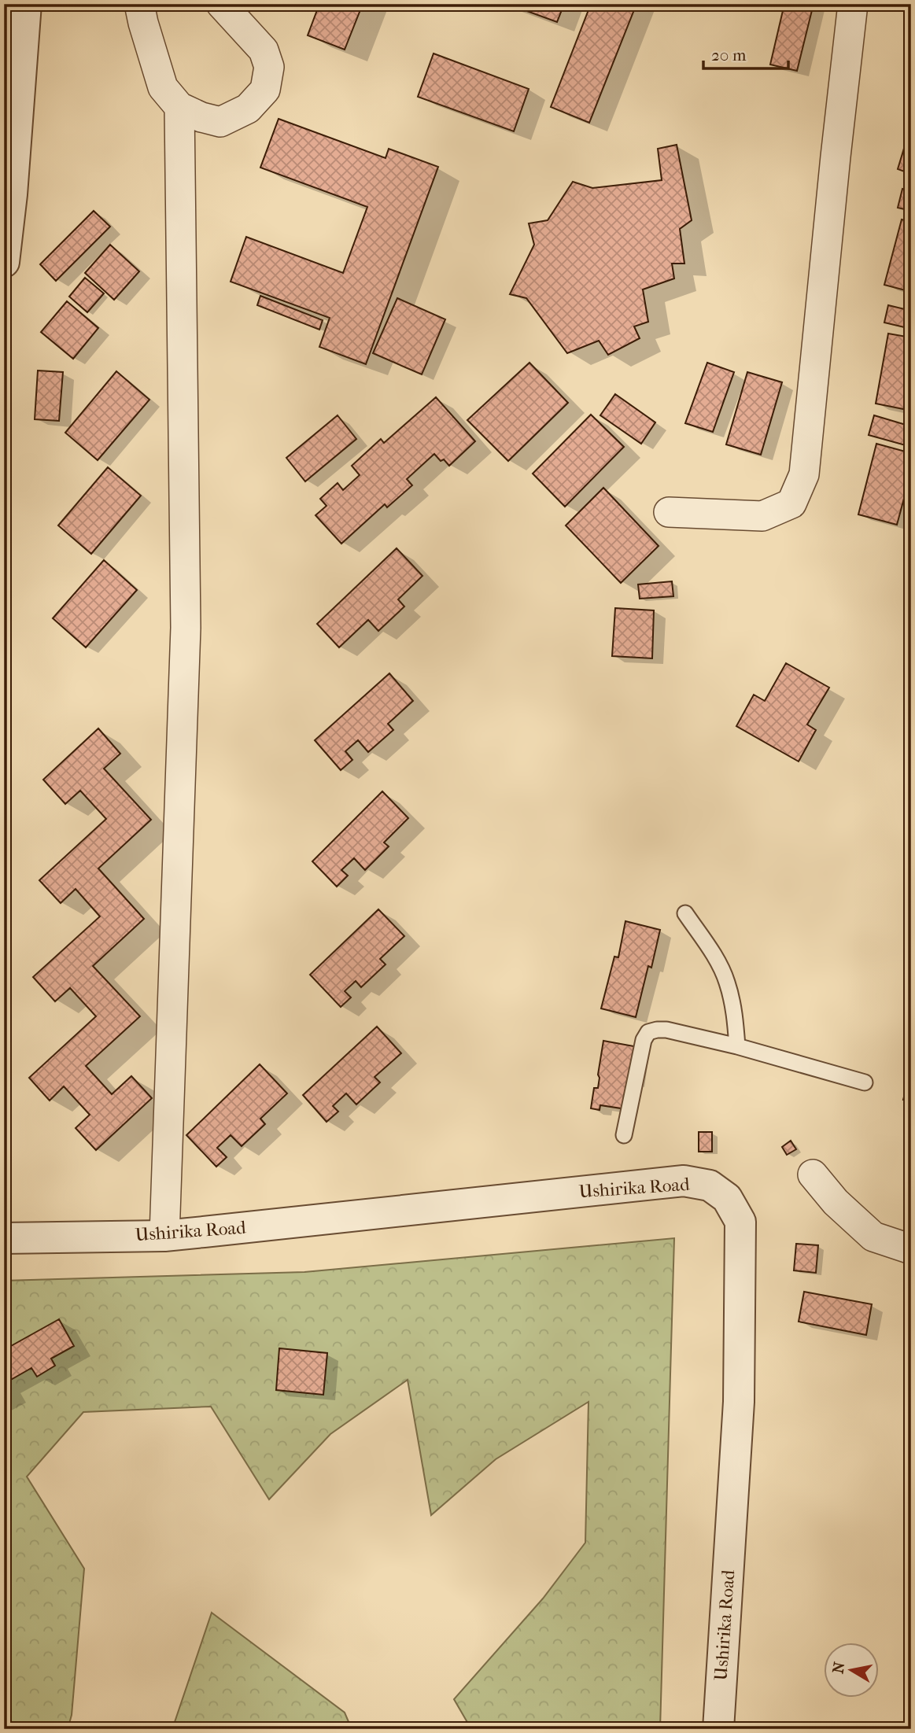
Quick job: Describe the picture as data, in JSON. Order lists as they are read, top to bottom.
{
  "streets": {
    "street": ["Ushirika Road"]
  },
  "scale_bar": "20 m",
  "north": "left"
}
